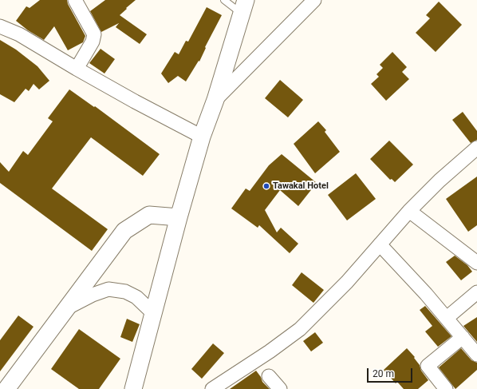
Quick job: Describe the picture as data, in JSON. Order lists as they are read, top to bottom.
{
  "places": ["Tawakal Hotel"],
  "scale_bar": "20 m"
}
